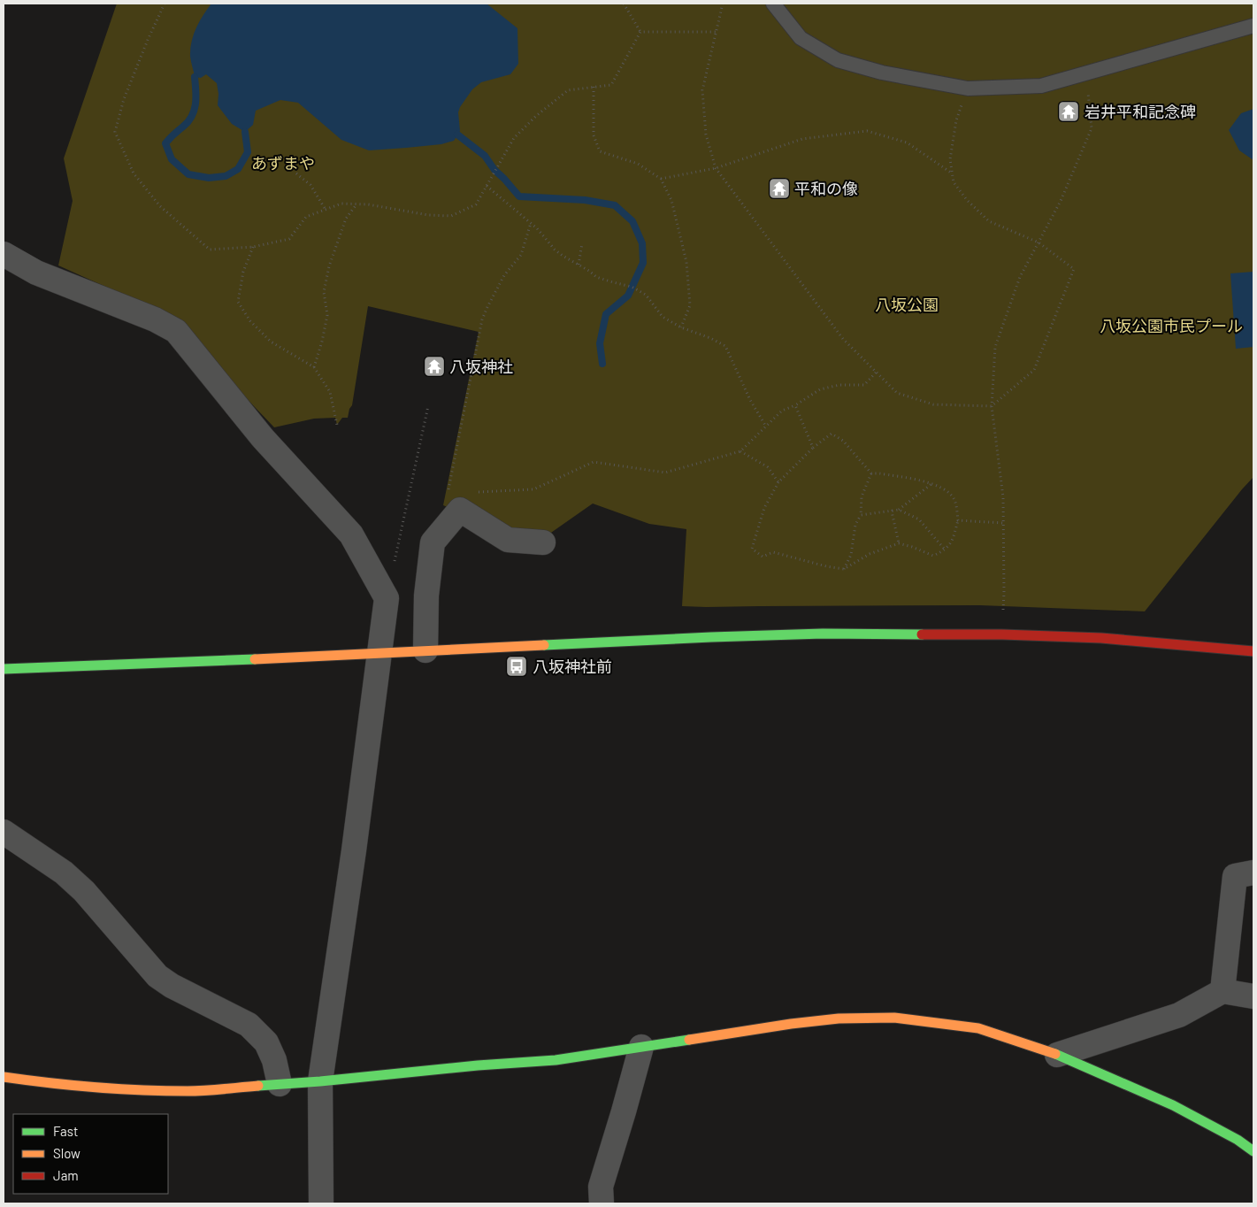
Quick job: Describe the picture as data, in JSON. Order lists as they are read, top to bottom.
{
  "parks": ["あずまや", "八坂公園", "八坂公園市民プール"],
  "places": {
    "temple": ["岩井平和記念碑", "平和の像", "八坂神社"],
    "bus stop": ["八坂神社前"]
  },
  "legend": ["Fast", "Slow", "Jam"]
}
